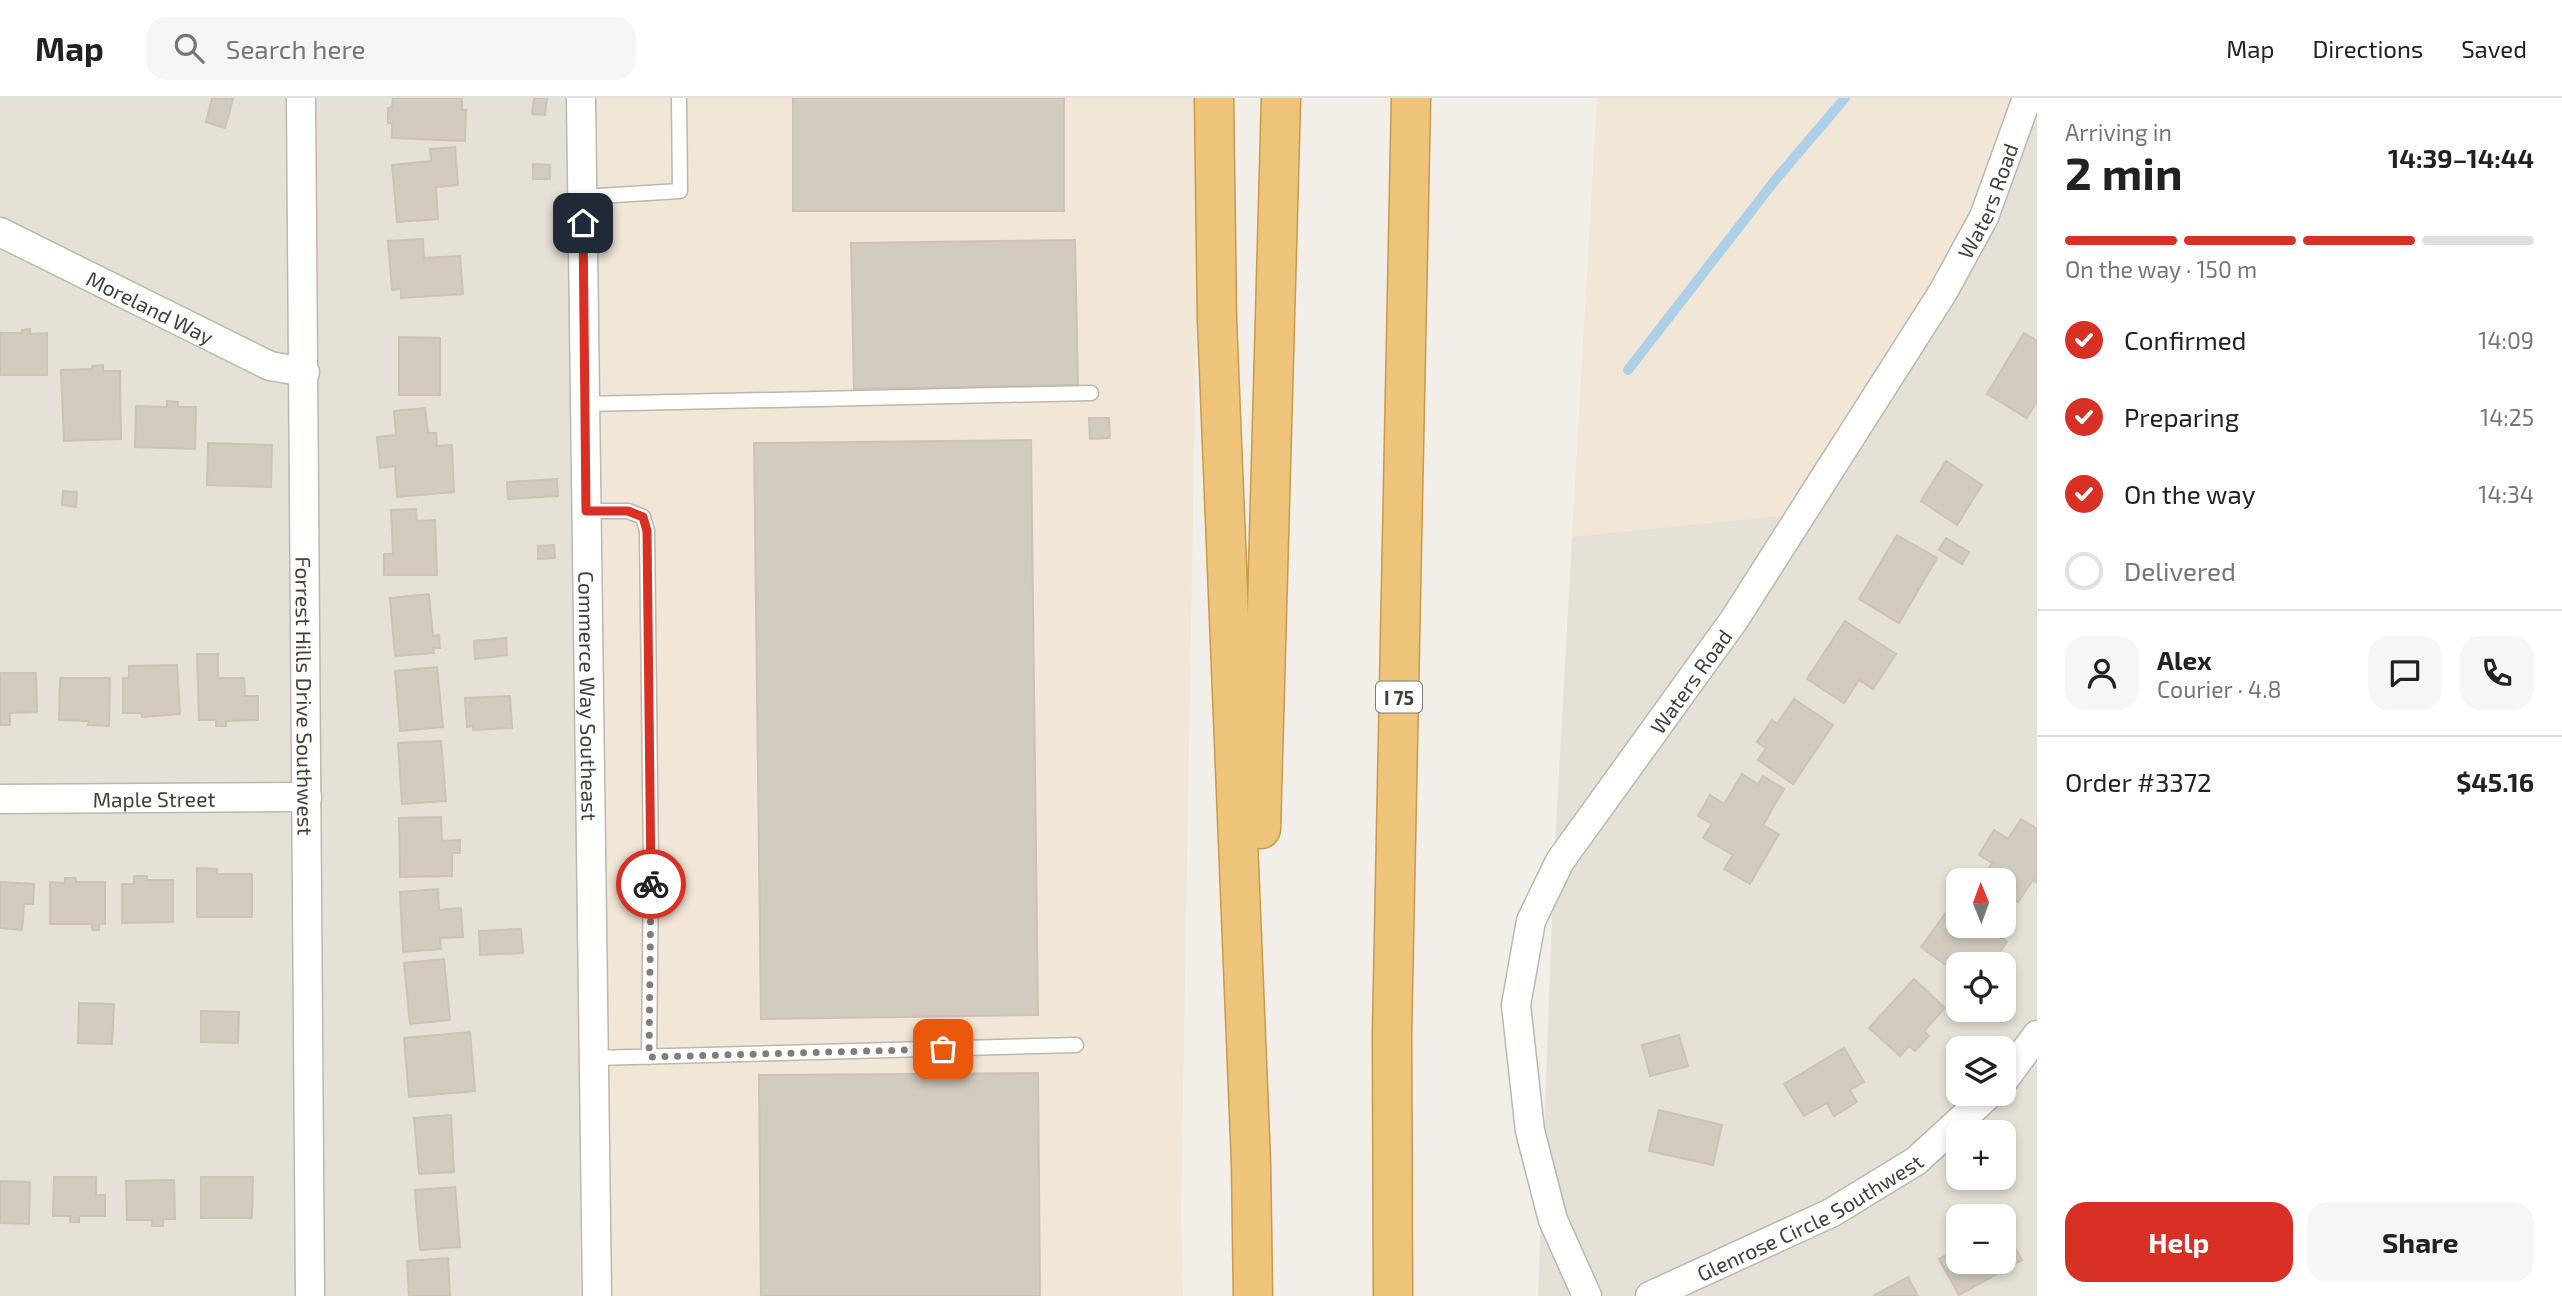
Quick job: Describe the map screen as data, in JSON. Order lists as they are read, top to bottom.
{
  "streets": {
    "highway": ["I 75"],
    "street": [
      "Waters Road",
      "Moreland Way",
      "Forrest Hills Drive Southwest",
      "Commerce Way Southeast",
      "Maple Street",
      "Glenrose Circle Southwest"
    ]
  },
  "crossings": [
    ["Moreland Way", "Forrest Hills Drive Southwest"],
    ["Forrest Hills Drive Southwest", "Maple Street"]
  ],
  "north": "top",
  "page": {
    "header": "Map",
    "search": "Search here",
    "nav": ["Map", "Directions", "Saved"],
    "heading": ["2 min", "Arriving in", "14:39–14:44"],
    "panel": [
      "Alex",
      "Courier · 4.8",
      "Order #3372",
      "$45.16"
    ],
    "bar": "On the way · 150 m",
    "list": [
      ["Confirmed", "14:09"],
      ["Preparing", "14:25"],
      ["On the way", "14:34"],
      "Delivered"
    ],
    "map_buttons": ["+", "−"],
    "buttons": ["Help", "Share"]
  }
}
